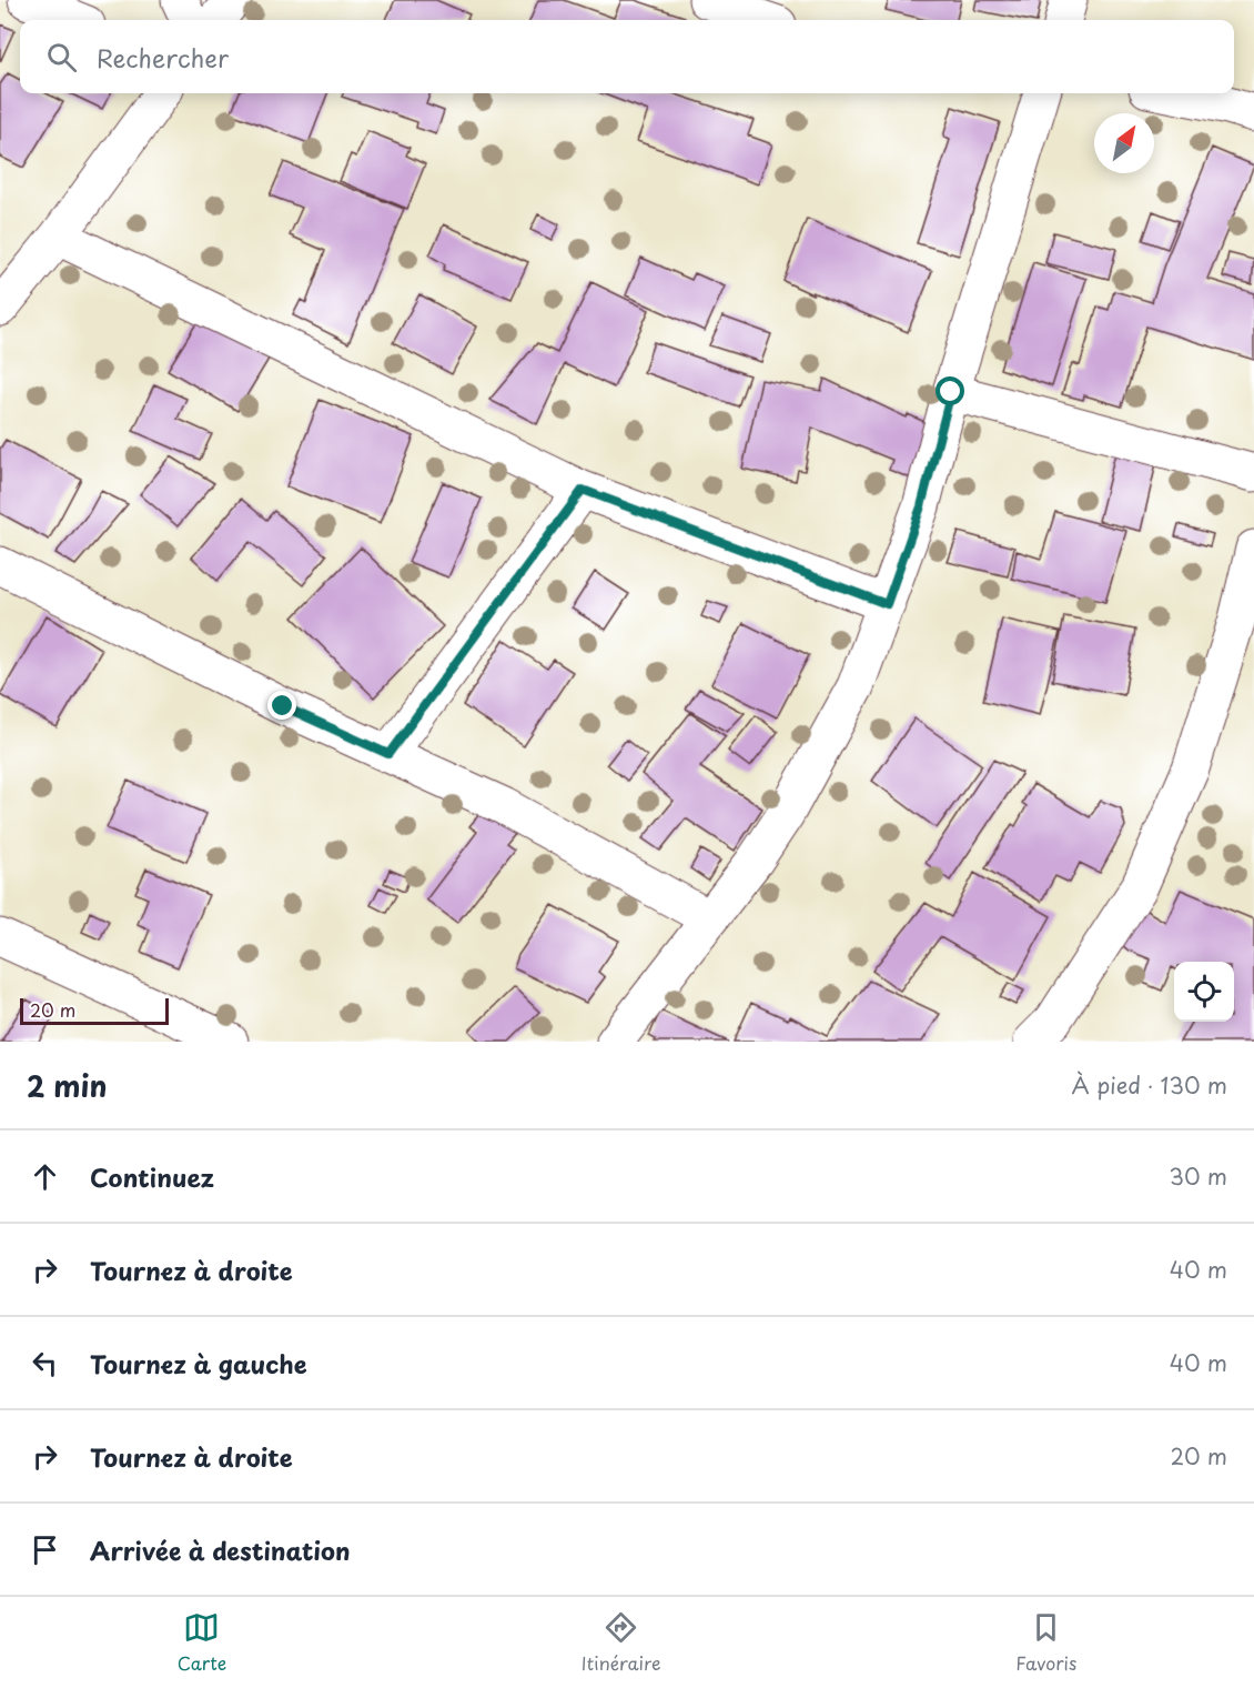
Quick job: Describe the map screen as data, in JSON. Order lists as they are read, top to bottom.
{
  "scale_bar": "20 m",
  "north": "top right",
  "page": {
    "search": "Rechercher",
    "scale": "20 m",
    "heading": ["2 min", "À pied · 130 m"],
    "list": [
      ["Continuez", "30 m"],
      ["Tournez à droite", "40 m"],
      ["Tournez à gauche", "40 m"],
      ["Tournez à droite", "20 m"],
      "Arrivée à destination"
    ],
    "nav": ["Carte", "Itinéraire", "Favoris"]
  }
}
